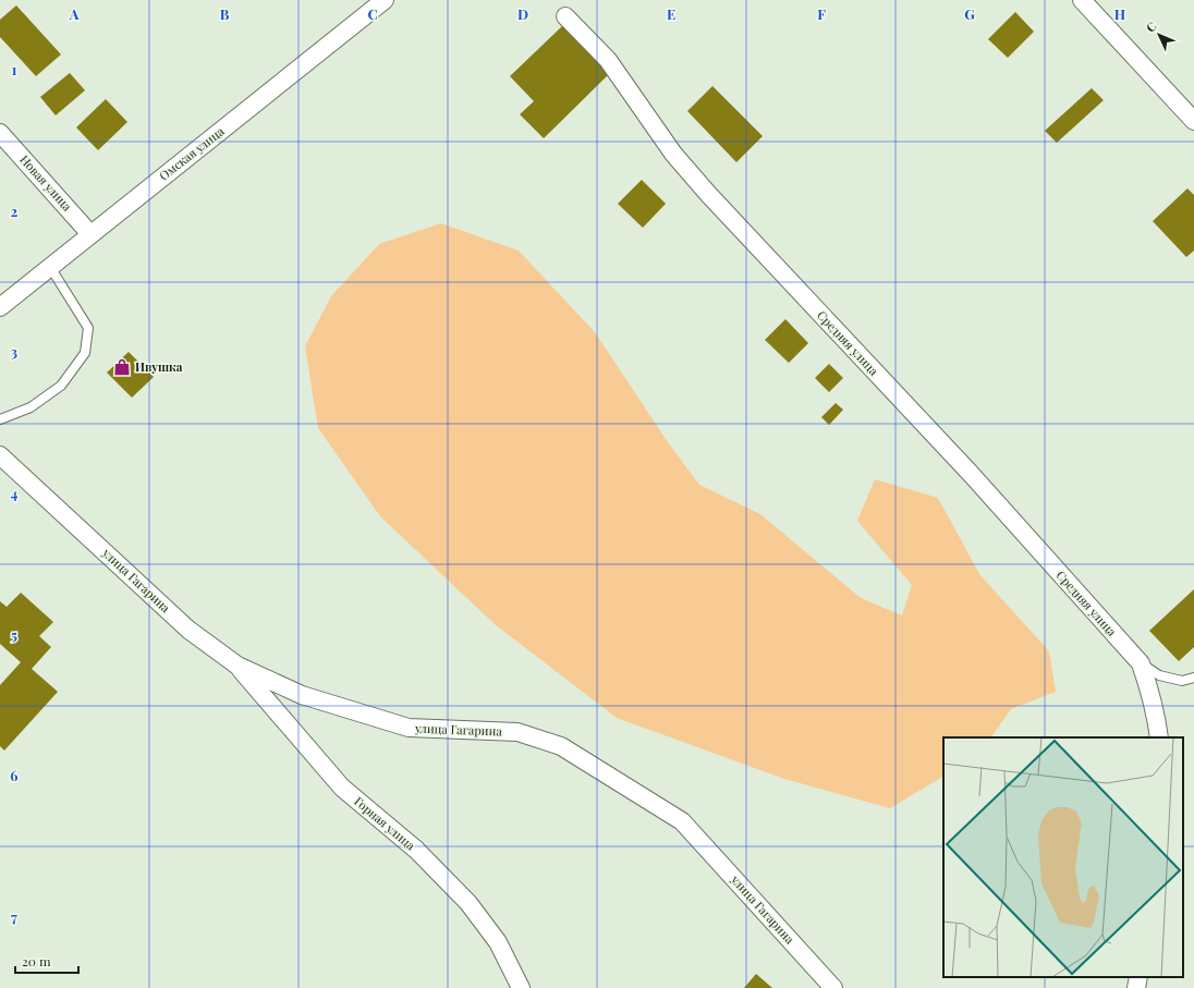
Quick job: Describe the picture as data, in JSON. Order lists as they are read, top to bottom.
{
  "streets": {
    "street": [
      "Омская улица",
      "Новая улица",
      "Средняя улица",
      "улица Гагарина",
      "Горная улица"
    ]
  },
  "crossings": [
    ["Омская улица", "Новая улица"],
    ["улица Гагарина", "Горная улица"]
  ],
  "places": {
    "shop": ["Ивушка"]
  },
  "scale_bar": "20 m",
  "north": "top left",
  "grid": {
    "columns": [
      "A",
      "B",
      "C",
      "D",
      "E",
      "F",
      "G",
      "H"
    ],
    "rows": [
      "1",
      "2",
      "3",
      "4",
      "5",
      "6",
      "7"
    ]
  }
}
